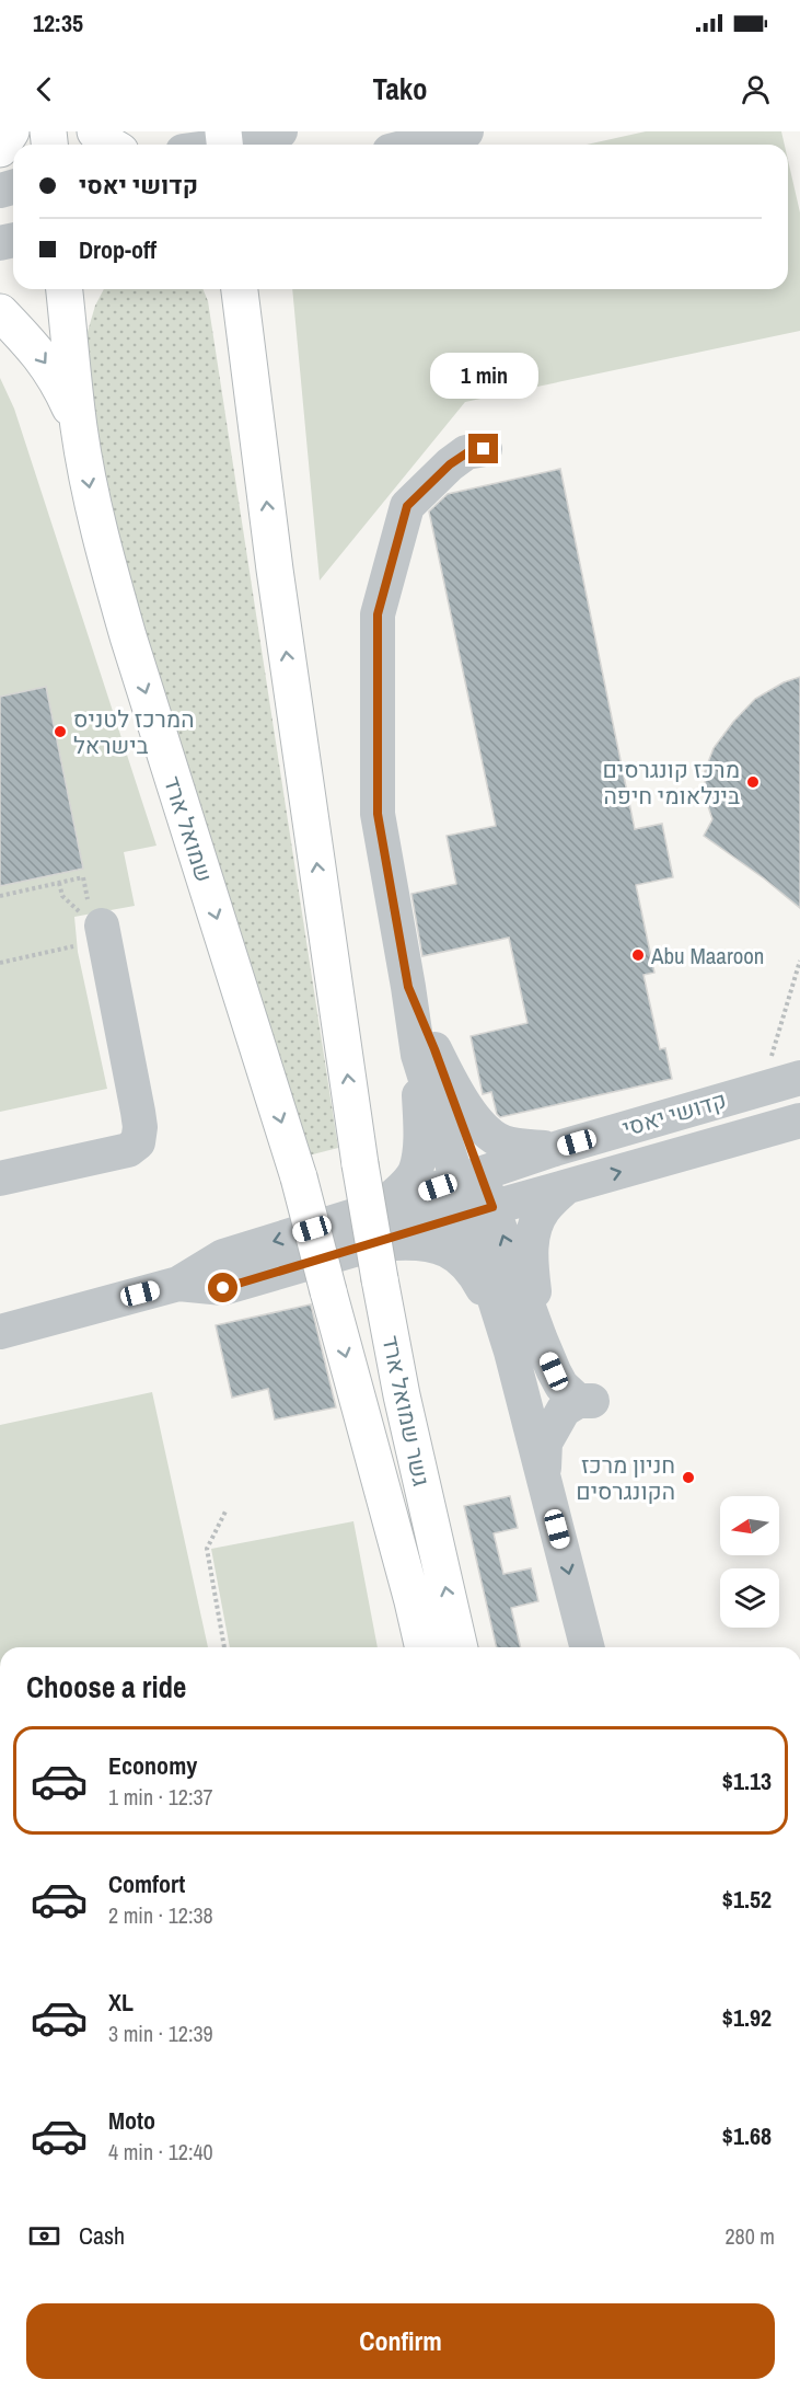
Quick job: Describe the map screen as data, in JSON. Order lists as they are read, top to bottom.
{
  "streets": {
    "highway": ["שמואל ארד", "גשר שמואל ארד"],
    "street": ["קדושי יאסי"]
  },
  "crossings": [
    ["שמואל ארד", "גשר שמואל ארד"]
  ],
  "one_way": ["שמואל ארד"],
  "places": [
    "המרכז לטניס בישראל",
    "מרכז קונגרסים בינלאומי חיפה",
    "Abu Maaroon",
    "חניון מרכז הקונגרסים"
  ],
  "north": "left",
  "page": {
    "status": "12:35",
    "header": "Tako",
    "banner": ["קדושי יאסי", "Drop-off"],
    "bubble": "1 min",
    "heading": "Choose a ride",
    "list": [
      {
        "name": "Economy",
        "note": "1 min · 12:37",
        "value": "$1.13"
      },
      {
        "name": "Comfort",
        "note": "2 min · 12:38",
        "value": "$1.52"
      },
      {
        "name": "XL",
        "note": "3 min · 12:39",
        "value": "$1.92"
      },
      {
        "name": "Moto",
        "note": "4 min · 12:40",
        "value": "$1.68"
      }
    ],
    "pay": ["Cash", "280 m"],
    "buttons": "Confirm"
  }
}
